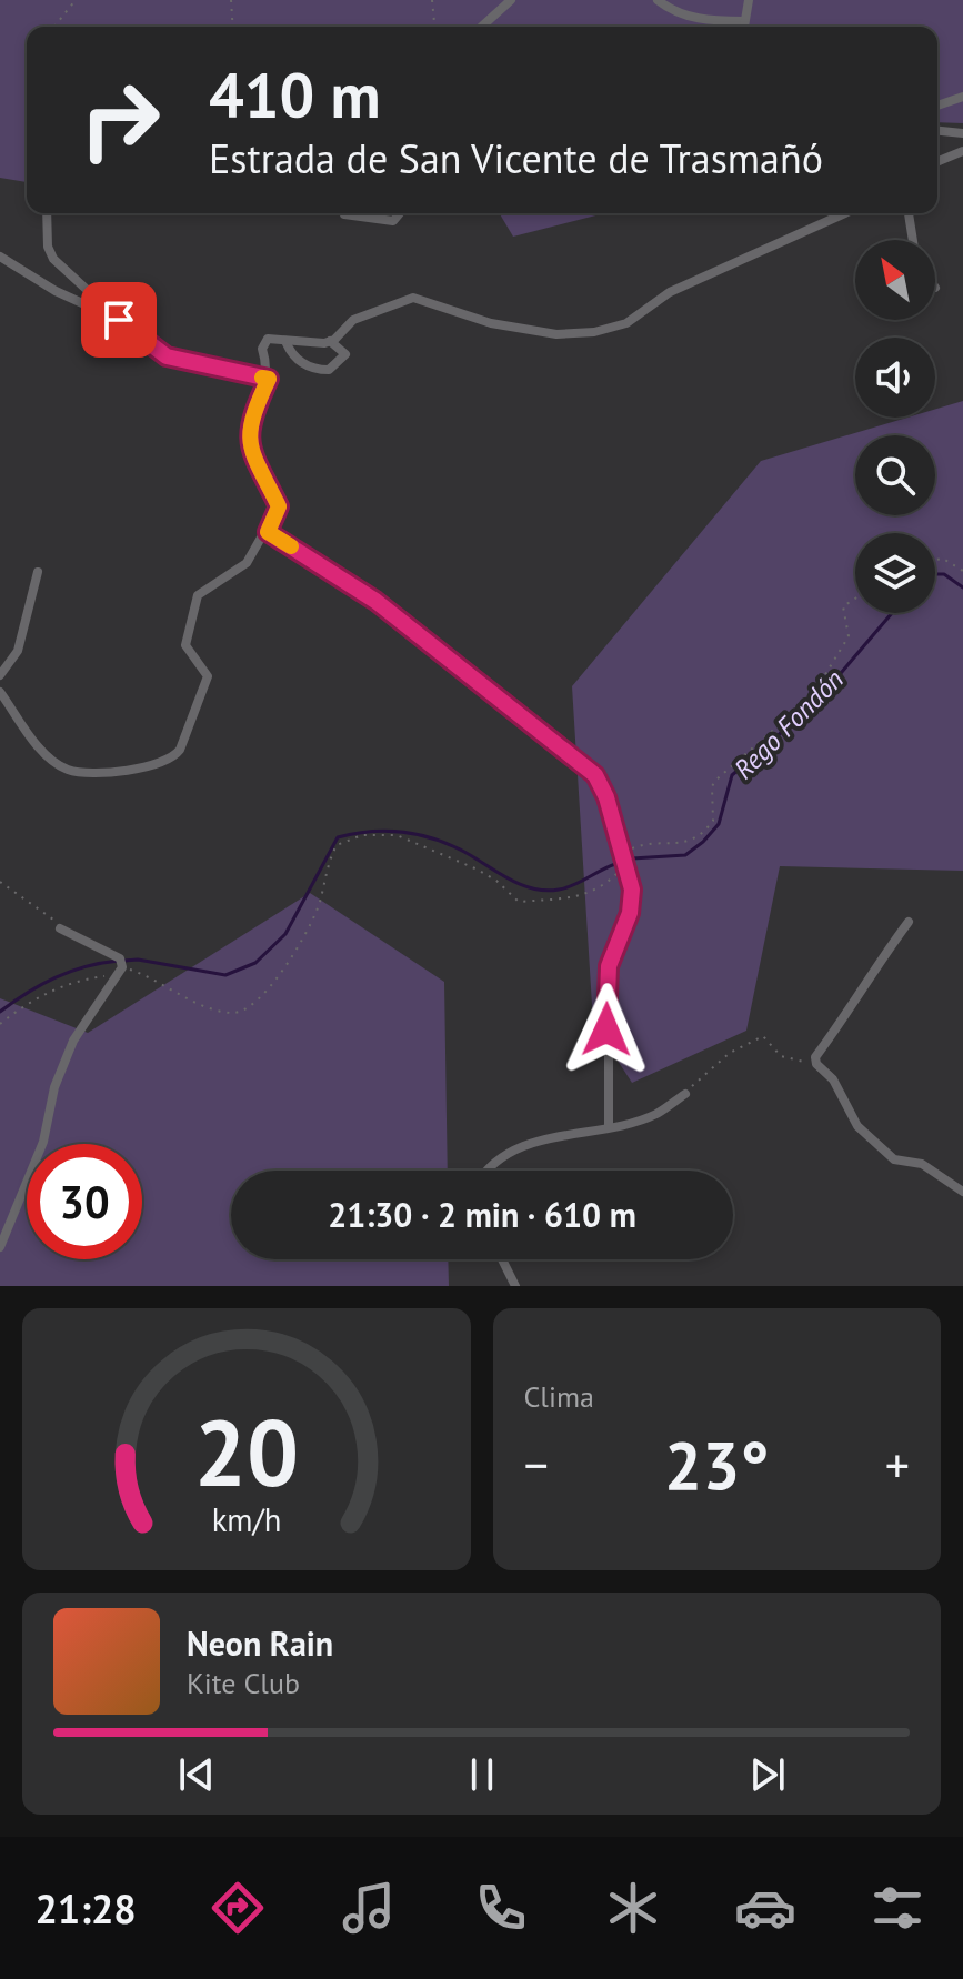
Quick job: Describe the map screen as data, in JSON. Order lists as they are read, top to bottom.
{
  "water": ["Rego Fondón"],
  "north": "top left",
  "page": {
    "turn": ["410 m", "Estrada de San Vicente de Trasmañó"],
    "limit": "30",
    "trip": "21:30 · 2 min · 610 m",
    "tile": "Clima",
    "heat": ["−", "23°", "+"],
    "song": ["Neon Rain", "Kite Club"],
    "tabs": "21:28",
    "gauge": ["20", "km/h"]
  }
}
